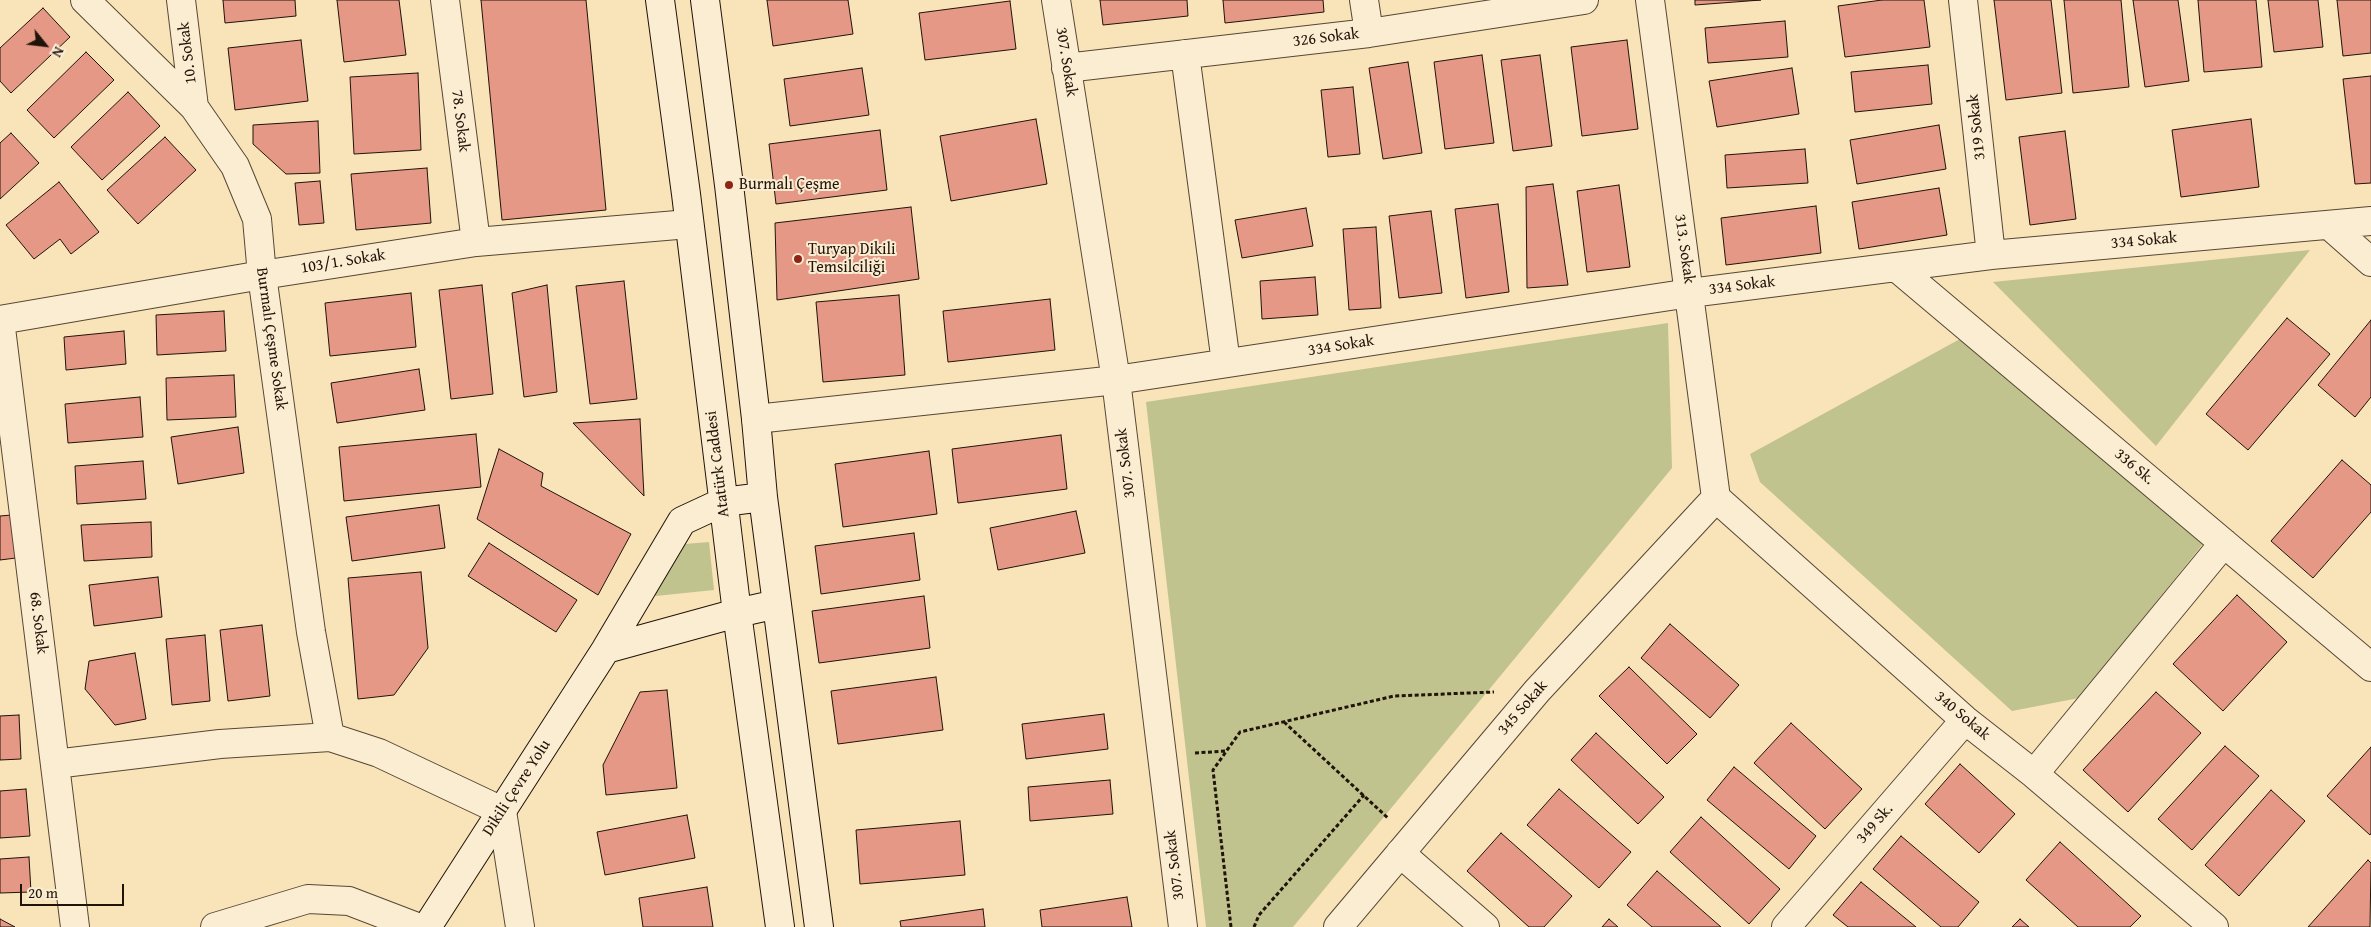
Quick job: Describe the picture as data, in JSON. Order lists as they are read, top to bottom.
{
  "streets": {
    "street": [
      "326 Sokak",
      "10. Sokak",
      "307. Sokak",
      "78. Sokak",
      "319 Sokak",
      "334 Sokak",
      "313. Sokak",
      "103/1. Sokak",
      "Burmalı Çeşme Sokak",
      "Atatürk Caddesi",
      "336 Sk.",
      "68. Sokak",
      "345 Sokak",
      "340 Sokak",
      "Dikili Çevre Yolu",
      "349 Sk."
    ]
  },
  "crossings": [
    ["326 Sokak", "307. Sokak"],
    ["10. Sokak", "Burmalı Çeşme Sokak"],
    ["307. Sokak", "334 Sokak"],
    ["78. Sokak", "103/1. Sokak"],
    ["319 Sokak", "334 Sokak"],
    ["334 Sokak", "313. Sokak"],
    ["334 Sokak", "336 Sk."],
    ["313. Sokak", "345 Sokak"],
    ["313. Sokak", "340 Sokak"],
    ["103/1. Sokak", "Burmalı Çeşme Sokak"],
    ["103/1. Sokak", "Atatürk Caddesi"],
    ["103/1. Sokak", "68. Sokak"],
    ["Atatürk Caddesi", "Dikili Çevre Yolu"],
    ["345 Sokak", "340 Sokak"],
    ["340 Sokak", "349 Sk."]
  ],
  "places": ["Burmalı Çeşme", "Turyap Dikili Temsilciliği"],
  "scale_bar": "20 m",
  "north": "bottom right"
}
